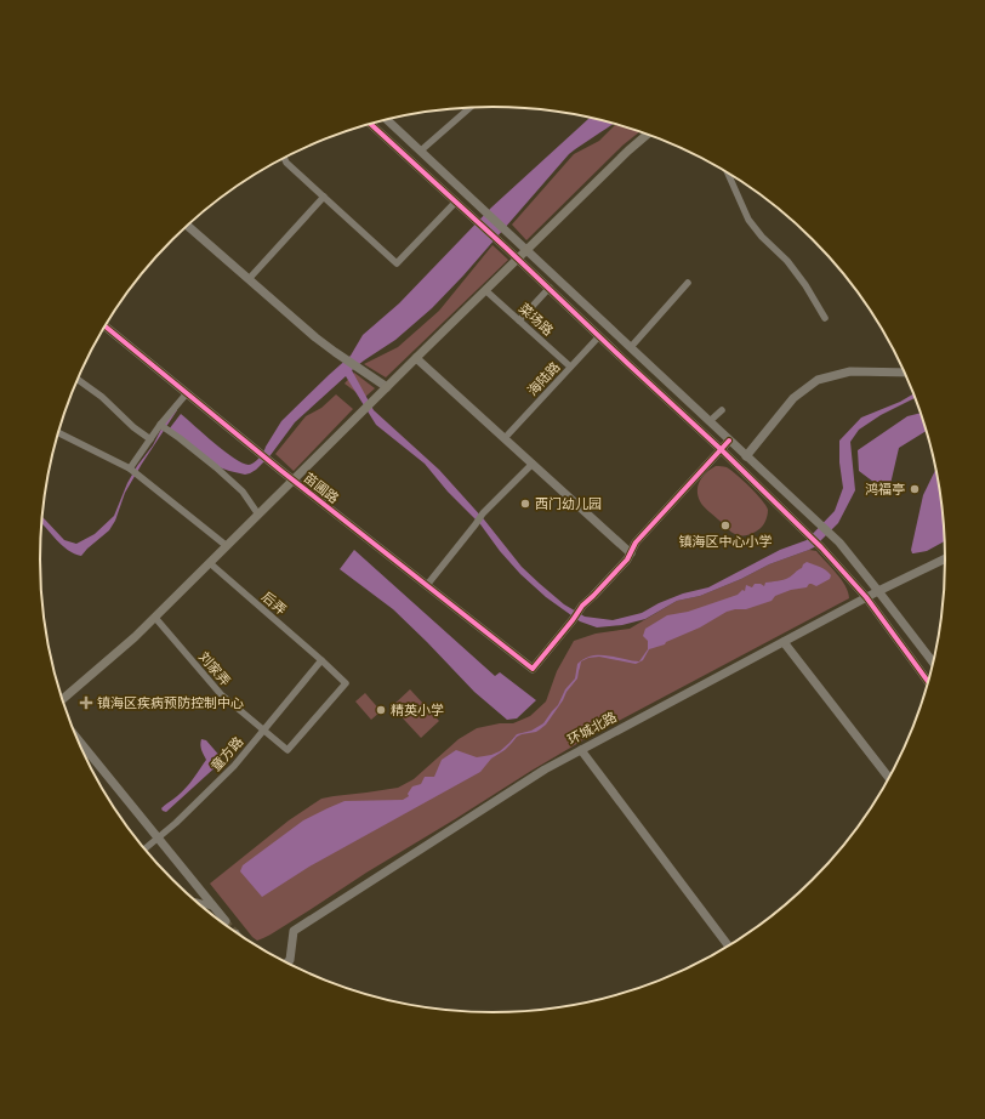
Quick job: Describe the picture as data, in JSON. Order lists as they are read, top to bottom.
{
  "streets": {
    "street": [
      "菜场路",
      "海陆路",
      "苗圃路",
      "后弄",
      "刘家弄",
      "环城北路",
      "童方路"
    ]
  },
  "crossings": [
    ["菜场路", "海陆路"],
    ["后弄", "刘家弄"],
    ["后弄", "童方路"],
    ["刘家弄", "童方路"]
  ],
  "places": {
    "other": [
      "鸿福亭",
      "西门幼儿园",
      "镇海区中心小学",
      "精英小学"
    ],
    "health": ["镇海区疾病预防控制中心"]
  }
}
